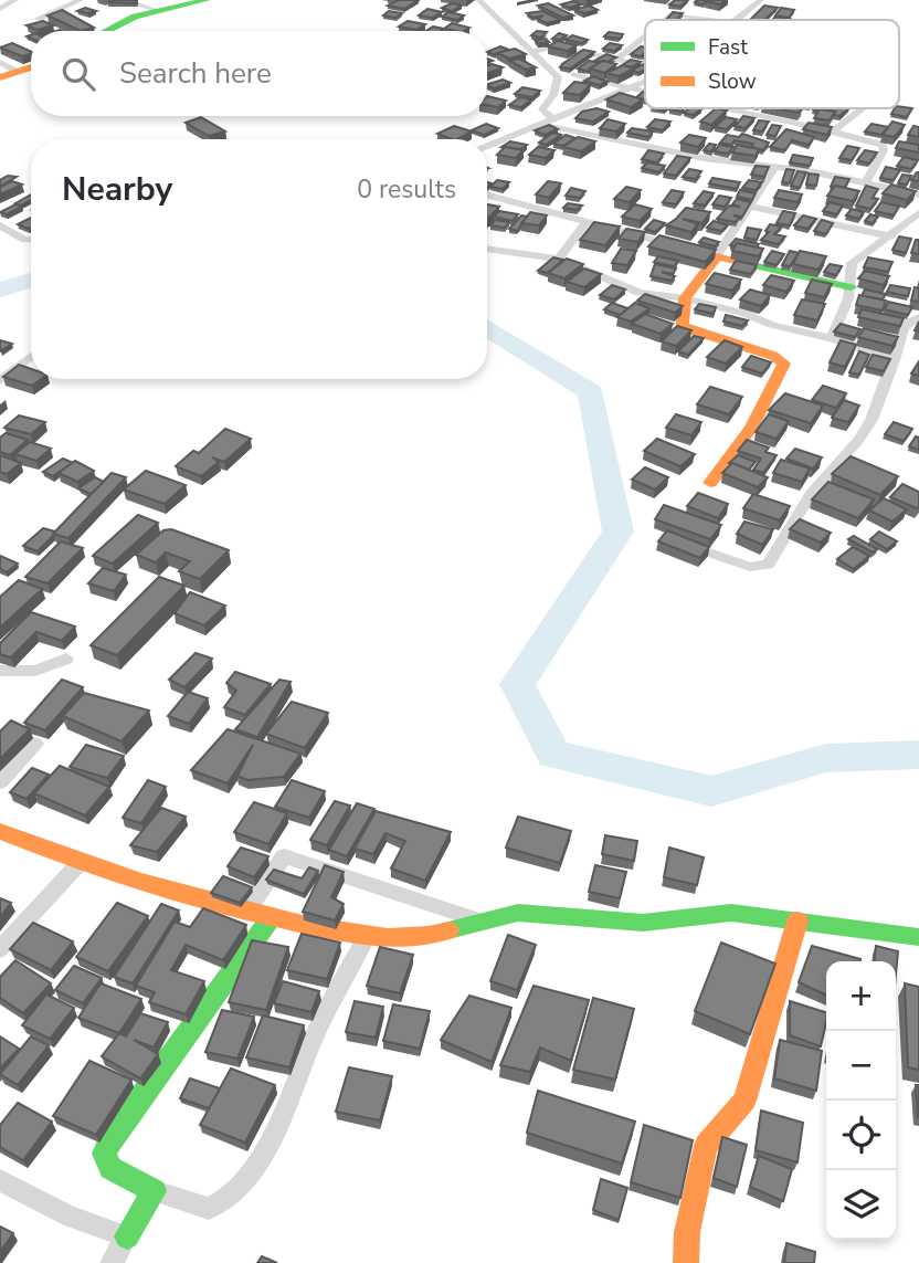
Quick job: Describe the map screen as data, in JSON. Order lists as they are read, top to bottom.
{
  "legend": ["Fast", "Slow"],
  "page": {
    "search": "Search here",
    "heading": ["Nearby", "0 results"],
    "map_buttons": ["+", "−"]
  }
}
